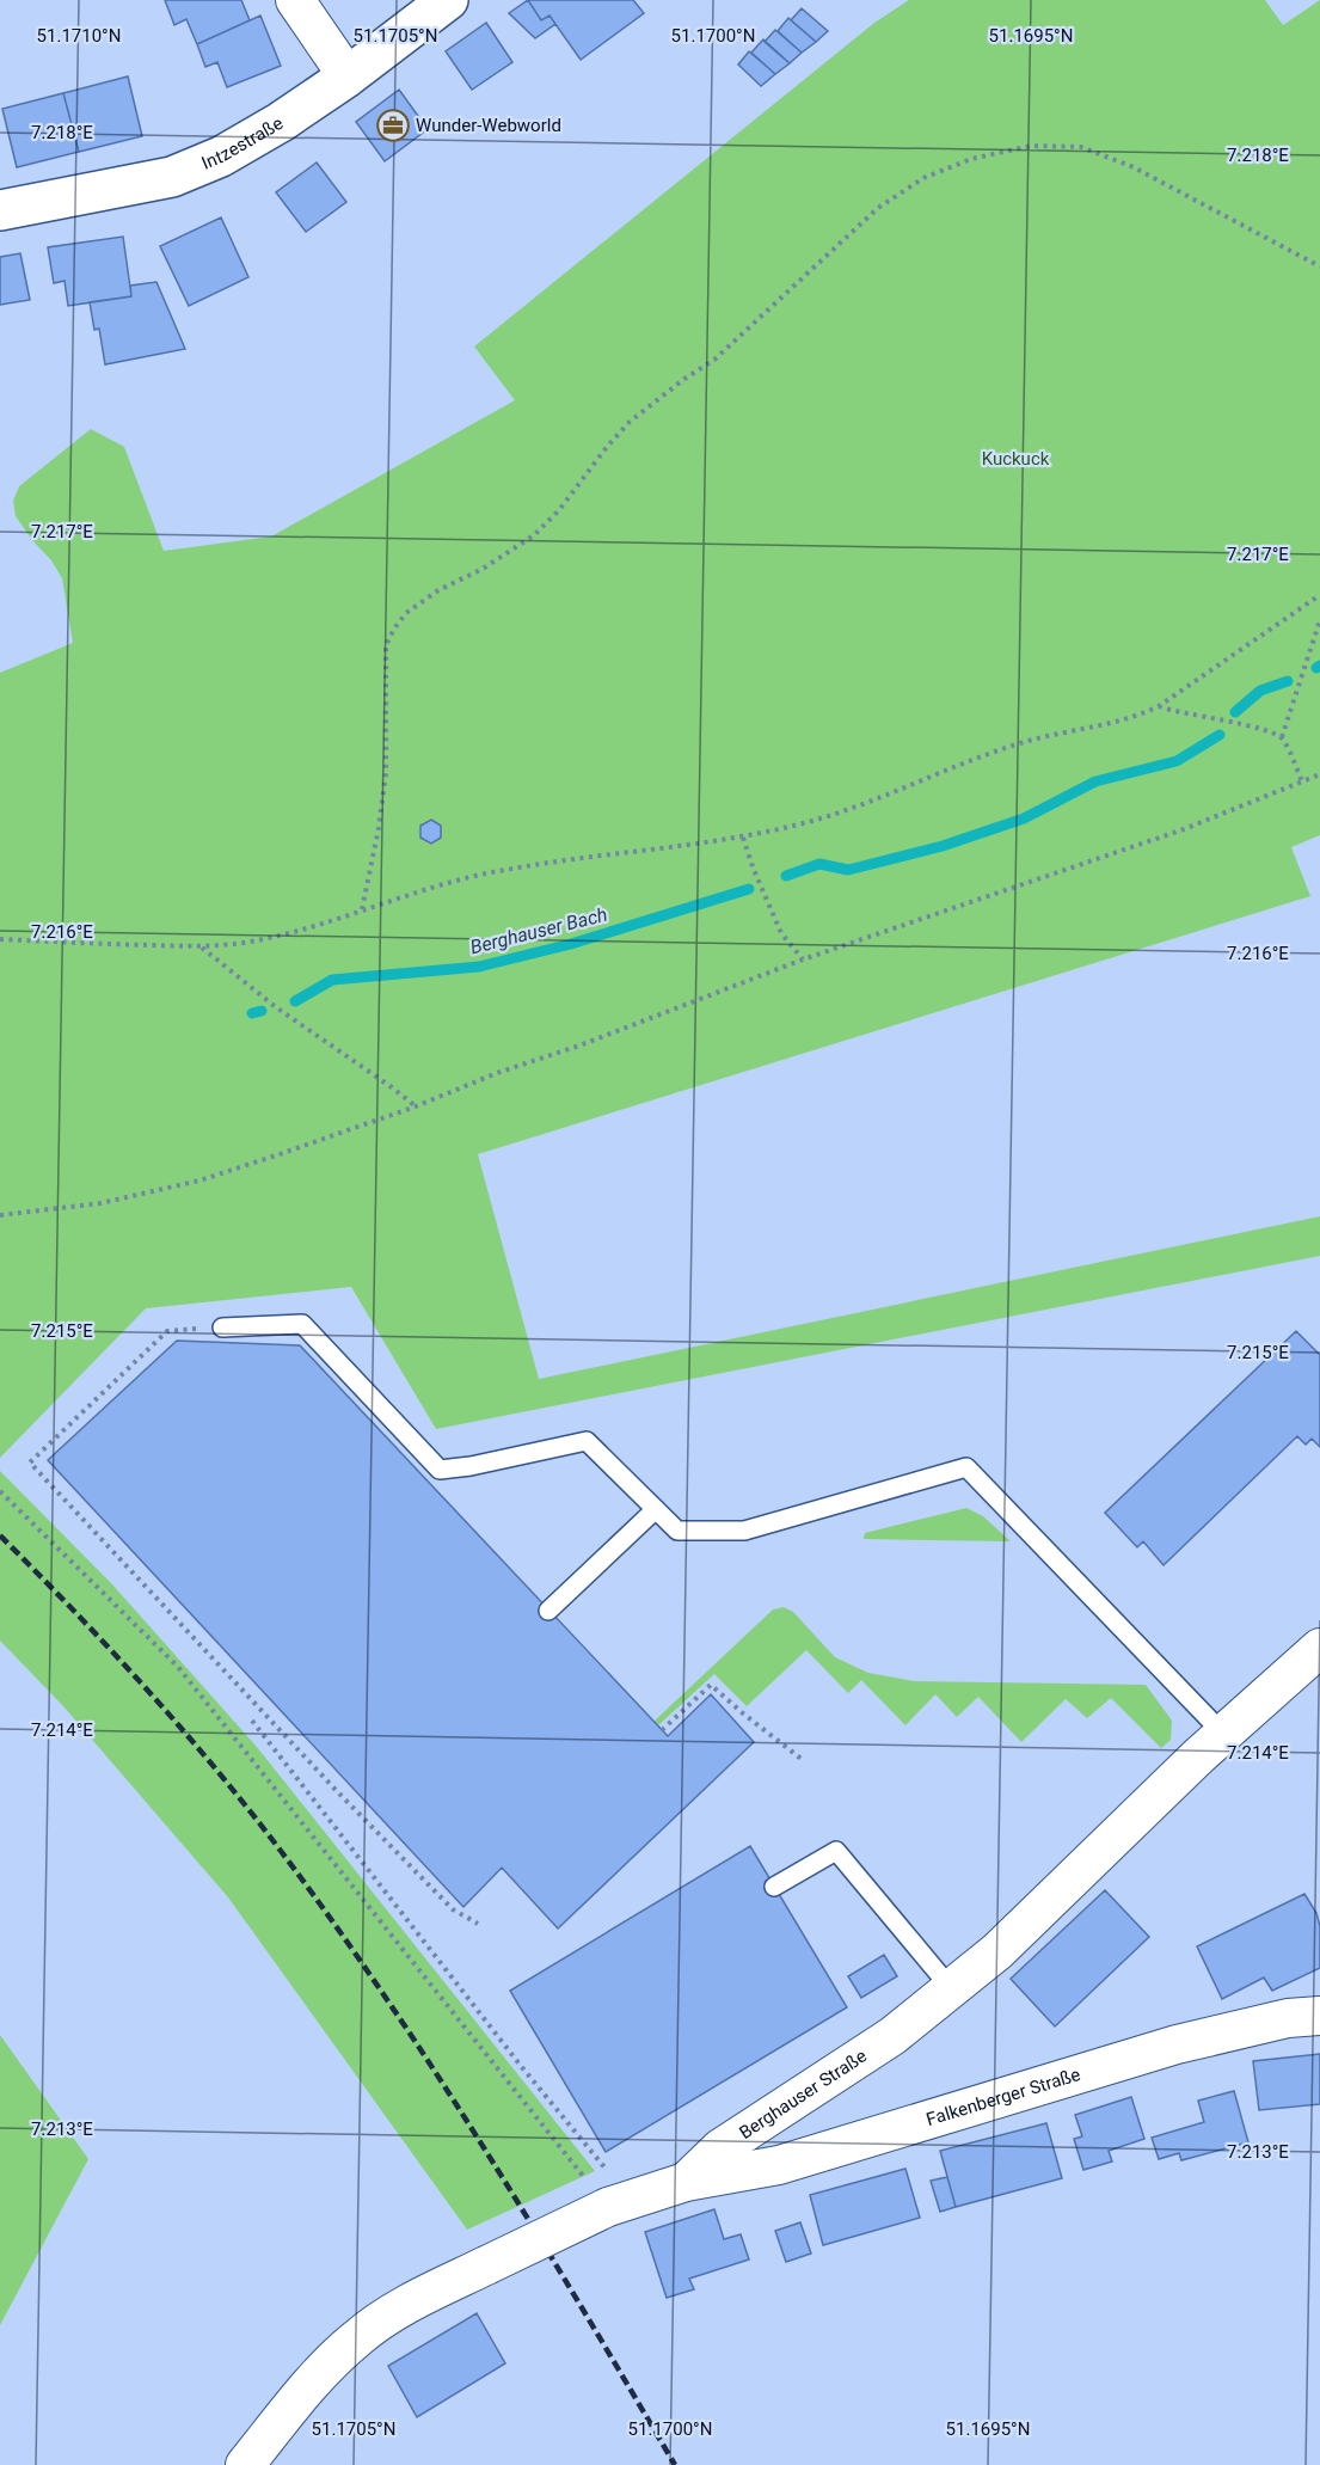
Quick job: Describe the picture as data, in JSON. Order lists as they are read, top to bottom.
{
  "streets": {
    "main road": ["Intzestraße"],
    "street": ["Berghauser Straße", "Falkenberger Straße"]
  },
  "crossings": [
    ["Berghauser Straße", "Falkenberger Straße"]
  ],
  "water": ["Berghauser Bach"],
  "parks": ["Kuckuck"],
  "places": {
    "office": ["Wunder-Webworld"]
  },
  "coordinates": [
    "51.1710°N",
    "51.1705°N",
    "51.1700°N",
    "51.1695°N",
    "7.218°E",
    "7.217°E",
    "7.216°E",
    "7.215°E",
    "7.214°E",
    "7.213°E"
  ]
}
